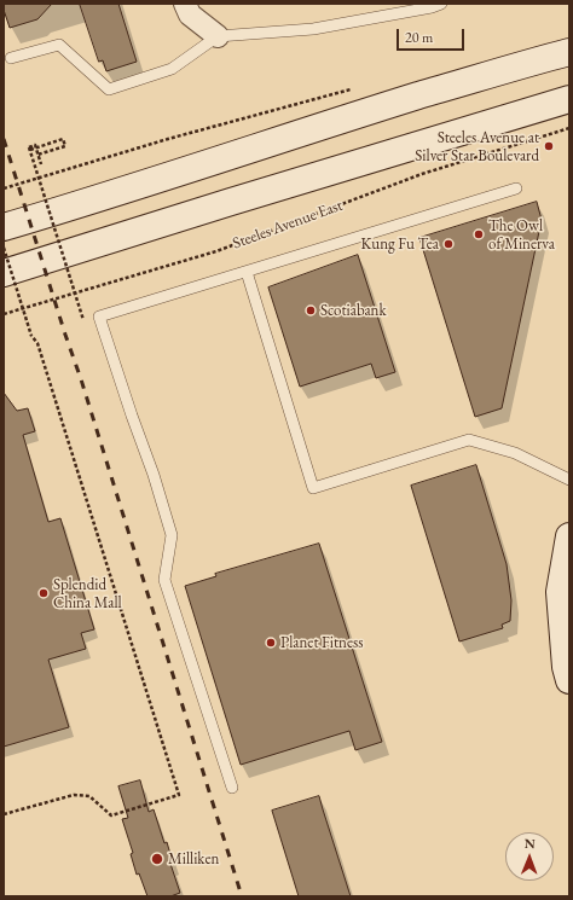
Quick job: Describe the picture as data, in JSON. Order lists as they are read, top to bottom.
{
  "streets": {
    "path": ["Steeles Avenue East"]
  },
  "places": [
    "Steeles Avenue at Silver Star Boulevard",
    "The Owl of Minerva",
    "Kung Fu Tea",
    "Scotiabank",
    "Splendid China Mall",
    "Planet Fitness",
    "Milliken"
  ],
  "scale_bar": "20 m",
  "north": "top"
}
